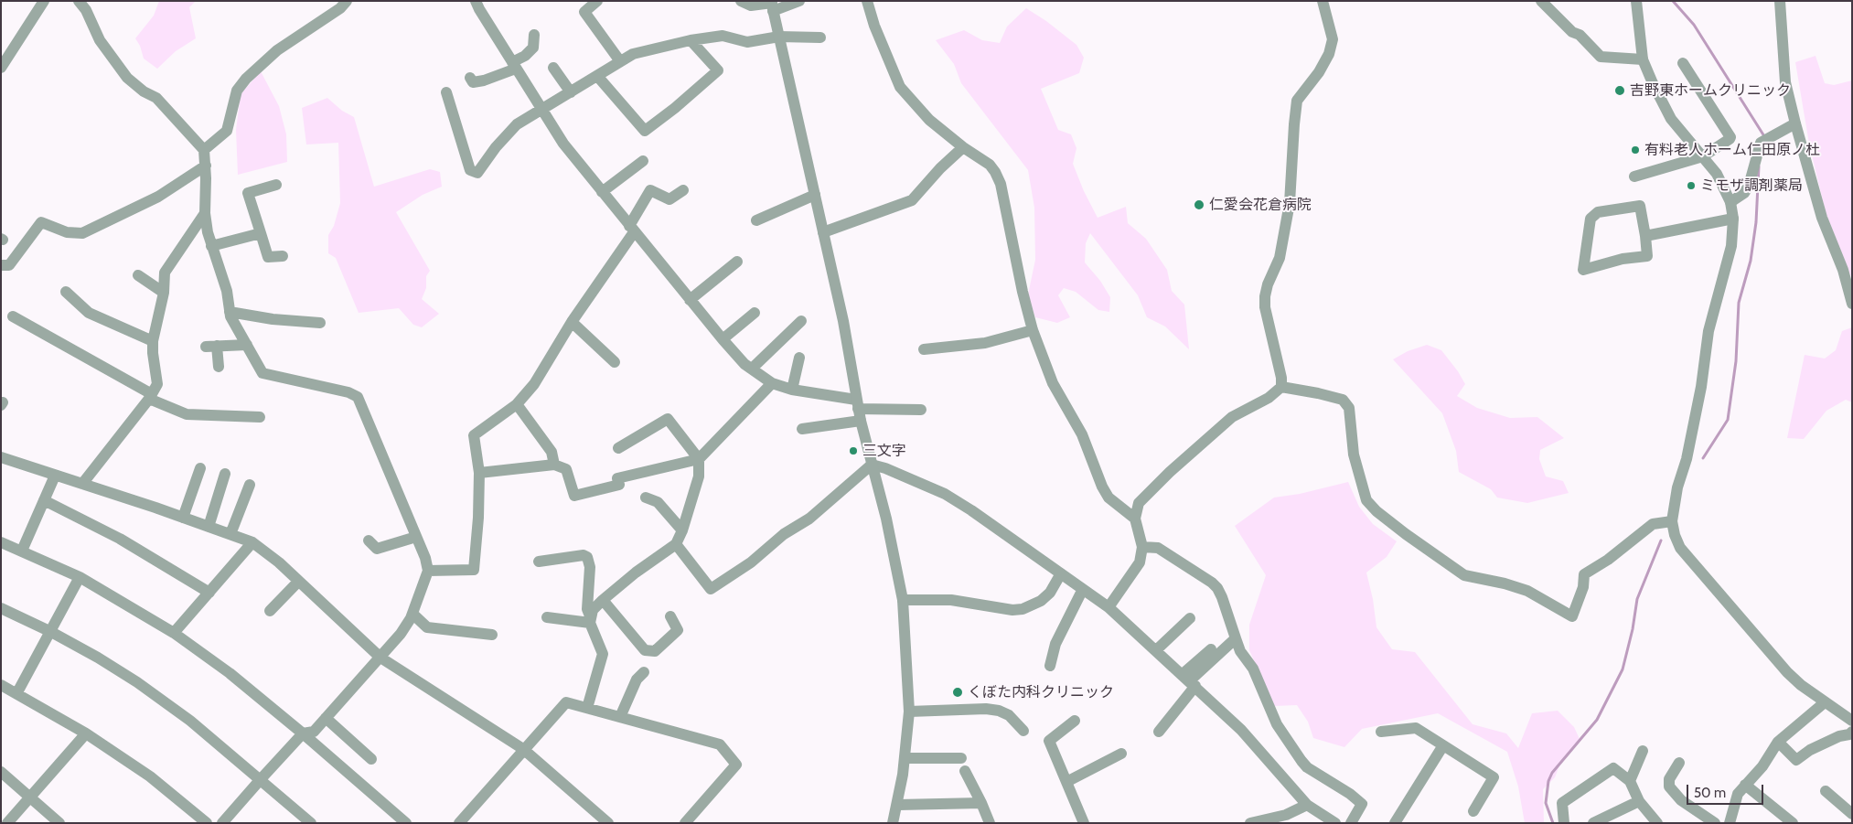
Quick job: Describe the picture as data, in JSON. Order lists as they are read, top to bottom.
{
  "places": [
    "吉野東ホームクリニック",
    "有料老人ホーム仁田原ノ杜",
    "ミモザ調剤薬局",
    "仁愛会花倉病院",
    "三文字",
    "くぼた内科クリニック"
  ],
  "scale_bar": "50 m"
}
